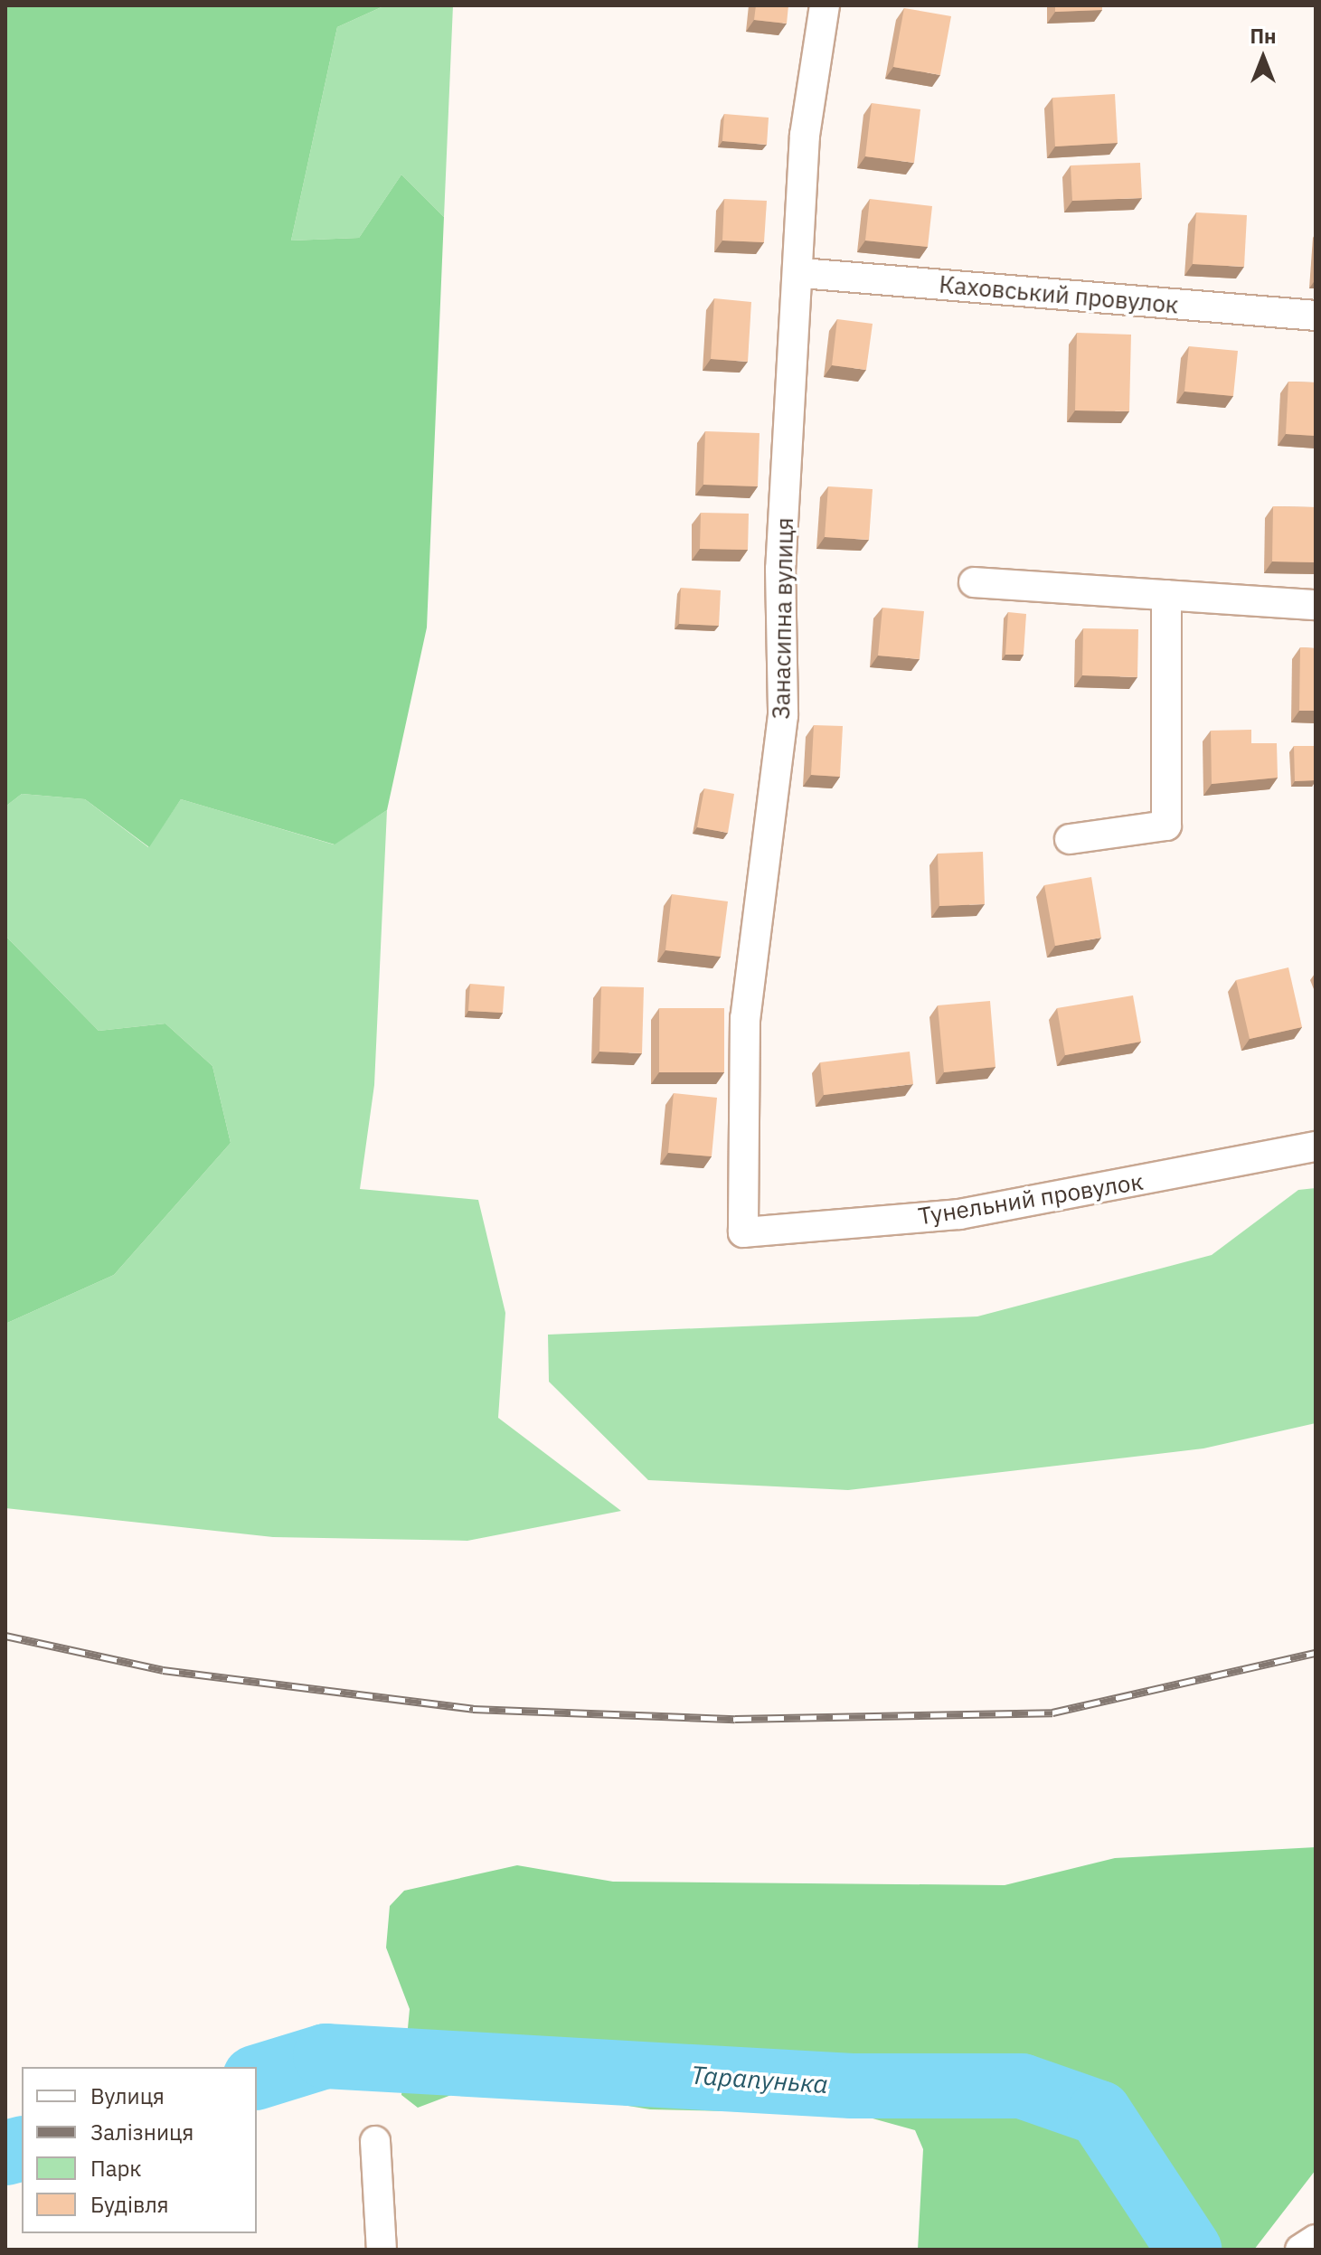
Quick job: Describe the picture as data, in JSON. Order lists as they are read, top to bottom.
{
  "streets": {
    "street": ["Каховський провулок", "Занасипна вулиця", "Тунельний провулок"]
  },
  "crossings": [
    ["Каховський провулок", "Занасипна вулиця"],
    ["Занасипна вулиця", "Тунельний провулок"]
  ],
  "water": ["Тарапунька"],
  "legend": [
    "Вулиця",
    "Залізниця",
    "Парк",
    "Будівля"
  ],
  "north": "top"
}
